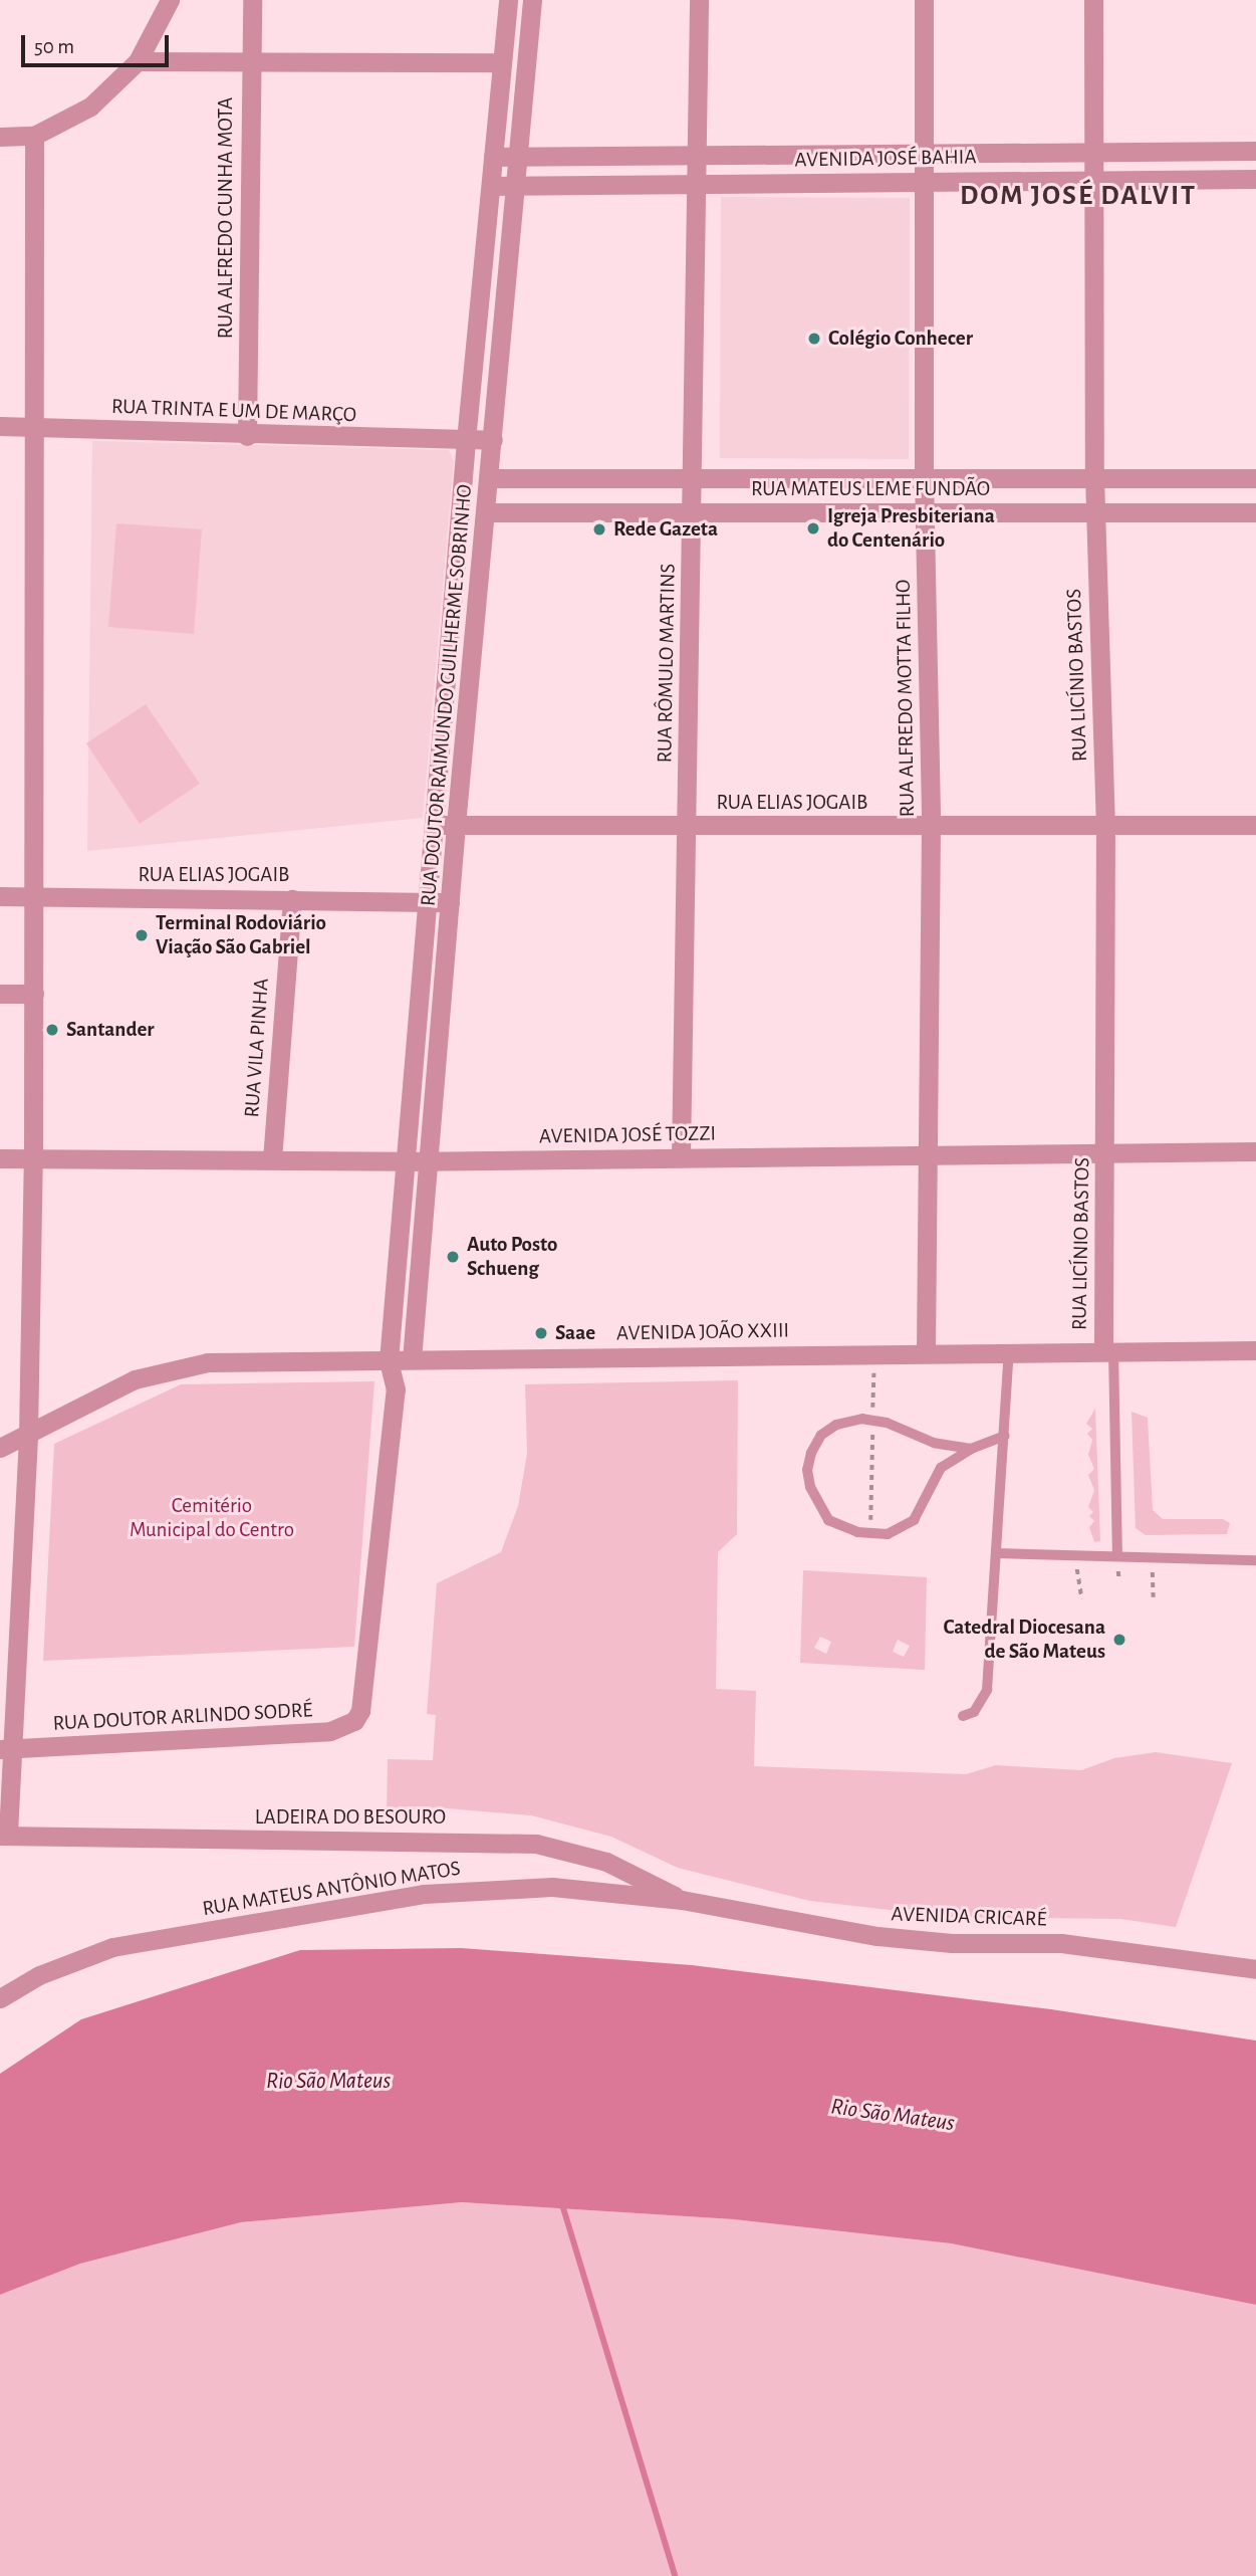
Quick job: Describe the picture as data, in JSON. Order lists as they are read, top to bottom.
{
  "streets": {
    "street": [
      "AVENIDA JOSÉ BAHIA",
      "RUA ALFREDO CUNHA MOTA",
      "RUA TRINTA E UM DE MARÇO",
      "RUA MATEUS LEME FUNDÃO",
      "RUA RÔMULO MARTINS",
      "RUA LICÍNIO BASTOS",
      "RUA DOUTOR RAIMUNDO GUILHERME SOBRINHO",
      "RUA ALFREDO MOTTA FILHO",
      "RUA ELIAS JOGAIB",
      "RUA VILA PINHA",
      "AVENIDA JOSÉ TOZZI",
      "AVENIDA JOÃO XXIII",
      "RUA DOUTOR ARLINDO SODRÉ",
      "LADEIRA DO BESOURO",
      "RUA MATEUS ANTÔNIO MATOS",
      "AVENIDA CRICARÉ"
    ]
  },
  "crossings": [
    ["AVENIDA JOSÉ BAHIA", "RUA RÔMULO MARTINS"],
    ["AVENIDA JOSÉ BAHIA", "RUA LICÍNIO BASTOS"],
    ["AVENIDA JOSÉ BAHIA", "RUA DOUTOR RAIMUNDO GUILHERME SOBRINHO"],
    ["AVENIDA JOSÉ BAHIA", "RUA ALFREDO MOTTA FILHO"],
    ["RUA ALFREDO CUNHA MOTA", "RUA TRINTA E UM DE MARÇO"],
    ["RUA TRINTA E UM DE MARÇO", "RUA DOUTOR RAIMUNDO GUILHERME SOBRINHO"],
    ["RUA MATEUS LEME FUNDÃO", "RUA RÔMULO MARTINS"],
    ["RUA MATEUS LEME FUNDÃO", "RUA LICÍNIO BASTOS"],
    ["RUA MATEUS LEME FUNDÃO", "RUA DOUTOR RAIMUNDO GUILHERME SOBRINHO"],
    ["RUA MATEUS LEME FUNDÃO", "RUA ALFREDO MOTTA FILHO"],
    ["RUA RÔMULO MARTINS", "RUA ELIAS JOGAIB"],
    ["RUA RÔMULO MARTINS", "AVENIDA JOSÉ TOZZI"],
    ["RUA LICÍNIO BASTOS", "RUA ELIAS JOGAIB"],
    ["RUA LICÍNIO BASTOS", "AVENIDA JOSÉ TOZZI"],
    ["RUA LICÍNIO BASTOS", "AVENIDA JOÃO XXIII"],
    ["RUA DOUTOR RAIMUNDO GUILHERME SOBRINHO", "RUA ELIAS JOGAIB"],
    ["RUA DOUTOR RAIMUNDO GUILHERME SOBRINHO", "AVENIDA JOSÉ TOZZI"],
    ["RUA DOUTOR RAIMUNDO GUILHERME SOBRINHO", "AVENIDA JOÃO XXIII"],
    ["RUA DOUTOR RAIMUNDO GUILHERME SOBRINHO", "RUA DOUTOR ARLINDO SODRÉ"],
    ["RUA ALFREDO MOTTA FILHO", "RUA ELIAS JOGAIB"],
    ["RUA ALFREDO MOTTA FILHO", "AVENIDA JOSÉ TOZZI"],
    ["RUA ALFREDO MOTTA FILHO", "AVENIDA JOÃO XXIII"],
    ["RUA ELIAS JOGAIB", "RUA VILA PINHA"],
    ["RUA VILA PINHA", "AVENIDA JOSÉ TOZZI"],
    ["LADEIRA DO BESOURO", "RUA MATEUS ANTÔNIO MATOS"],
    ["LADEIRA DO BESOURO", "AVENIDA CRICARÉ"],
    ["RUA MATEUS ANTÔNIO MATOS", "AVENIDA CRICARÉ"]
  ],
  "districts": ["DOM JOSÉ DALVIT"],
  "water": ["Rio São Mateus"],
  "parks": ["Cemitério Municipal do Centro"],
  "places": [
    "Colégio Conhecer",
    "Igreja Presbiteriana do Centenário",
    "Rede Gazeta",
    "Terminal Rodoviário Viação São Gabriel",
    "Santander",
    "Auto Posto Schueng",
    "Saae",
    "Catedral Diocesana de São Mateus"
  ],
  "scale_bar": "50 m"
}
